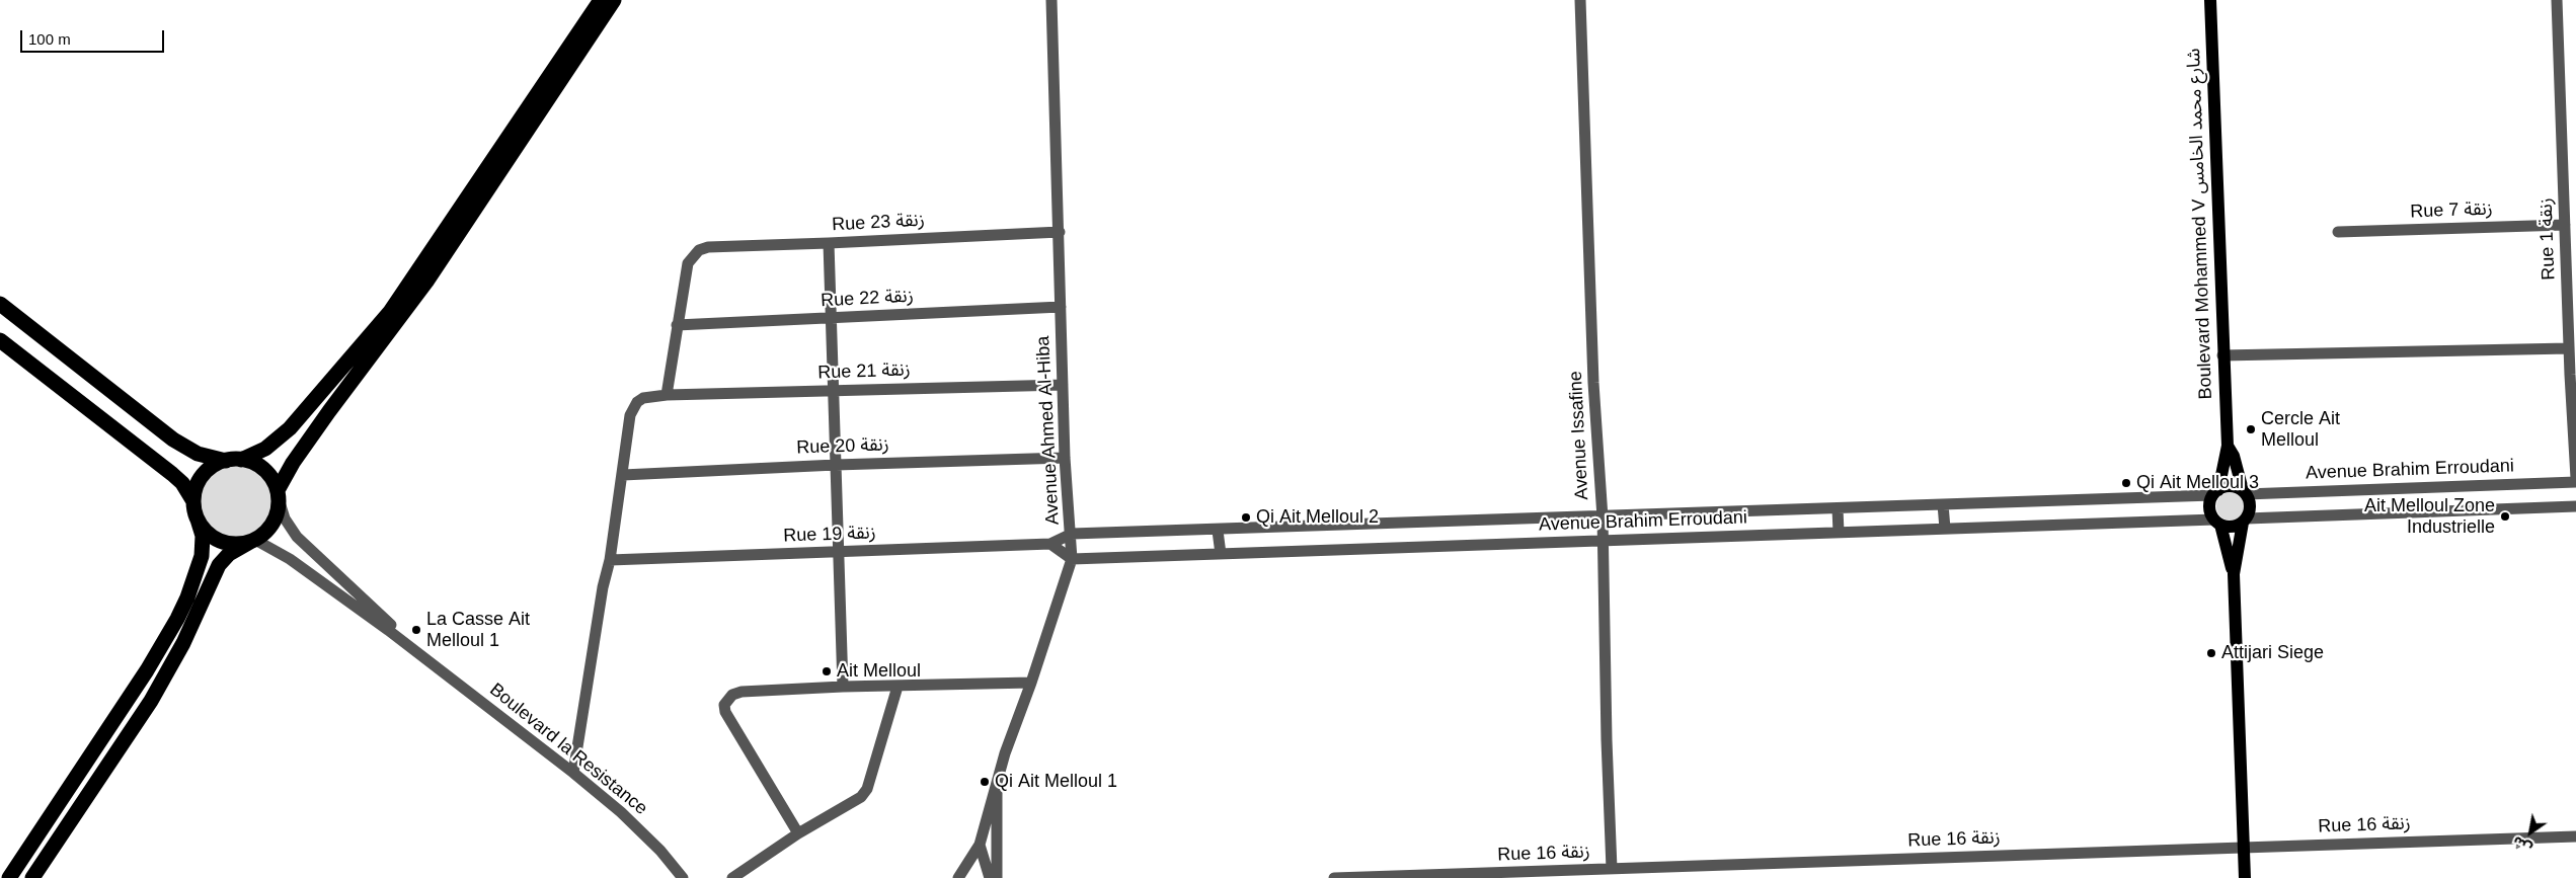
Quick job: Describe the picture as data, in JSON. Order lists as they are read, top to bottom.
{
  "streets": {
    "main road": ["Boulevard Mohammed V شارع محمد الخامس"],
    "street": [
      "Rue 7 زنقة",
      "Rue 23 زنقة",
      "Rue 1 زنقة",
      "Rue 22 زنقة",
      "Rue 21 زنقة",
      "Avenue Ahmed Al-Hiba",
      "Avenue Issafine",
      "Rue 20 زنقة",
      "Avenue Brahim Erroudani",
      "Rue 19 زنقة",
      "Boulevard la Resistance",
      "Rue 16 زنقة"
    ]
  },
  "crossings": [
    ["Rue 7 زنقة", "Rue 1 زنقة"],
    ["Rue 23 زنقة", "Rue 22 زنقة"],
    ["Rue 23 زنقة", "Avenue Ahmed Al-Hiba"],
    ["Boulevard Mohammed V شارع محمد الخامس", "Avenue Brahim Erroudani"],
    ["Rue 22 زنقة", "Avenue Ahmed Al-Hiba"],
    ["Rue 21 زنقة", "Avenue Ahmed Al-Hiba"],
    ["Rue 21 زنقة", "Rue 20 زنقة"],
    ["Rue 21 زنقة", "Rue 19 زنقة"],
    ["Rue 21 زنقة", "Boulevard la Resistance"],
    ["Avenue Ahmed Al-Hiba", "Rue 20 زنقة"],
    ["Avenue Ahmed Al-Hiba", "Avenue Brahim Erroudani"],
    ["Avenue Ahmed Al-Hiba", "Rue 19 زنقة"],
    ["Avenue Issafine", "Avenue Brahim Erroudani"],
    ["Avenue Issafine", "Rue 16 زنقة"],
    ["Avenue Brahim Erroudani", "Rue 19 زنقة"]
  ],
  "places": [
    "Cercle Ait Melloul",
    "Qi Ait Melloul 3",
    "Ait Melloul Zone Industrielle",
    "Qi Ait Melloul 2",
    "La Casse Ait Melloul 1",
    "Attijari Siege",
    "Ait Melloul",
    "Qi Ait Melloul 1"
  ],
  "scale_bar": "100 m",
  "north": "bottom left"
}
